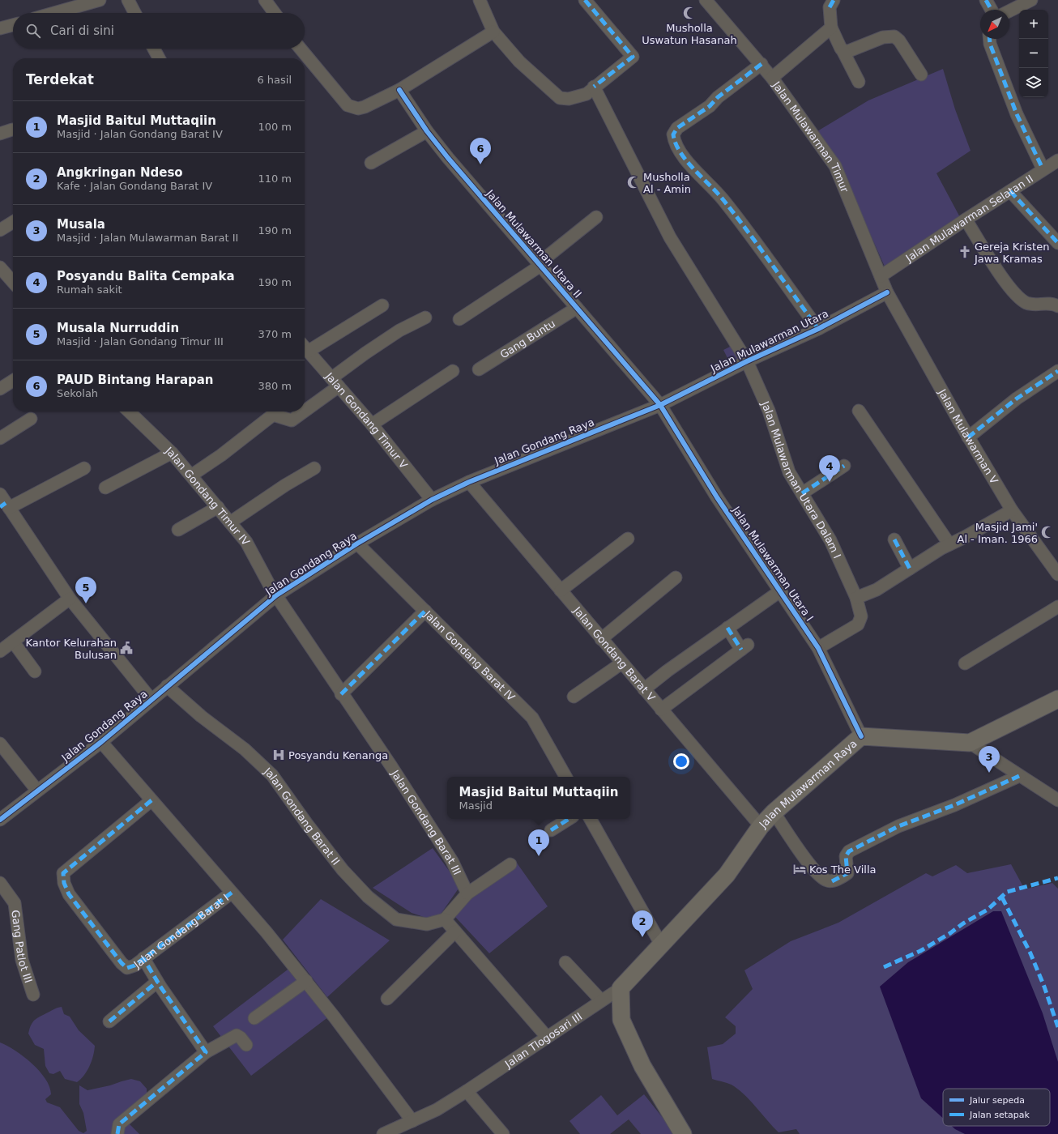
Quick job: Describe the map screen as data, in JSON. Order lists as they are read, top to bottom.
{
  "streets": {
    "main road": ["Jalan Mulawarman Raya"],
    "street": [
      "Jalan Mulawarman Timur",
      "Jalan Mulawarman Selatan II",
      "Jalan Mulawarman Utara II",
      "Gang Buntu",
      "Jalan Mulawarman Utara",
      "Jalan Gondang Timur V",
      "Jalan Mulawarman V",
      "Jalan Gondang Raya",
      "Jalan Mulawarman Utara Dalam I",
      "Jalan Gondang Timur IV",
      "Jalan Mulawarman Utara I",
      "Jalan Gondang Barat V",
      "Jalan Gondang Barat IV",
      "Jalan Gondang Barat II",
      "Jalan Gondang Barat III",
      "Jalan Gondang Barat I",
      "Gang Patlot III",
      "Jalan Tlogosari III"
    ]
  },
  "crossings": [
    ["Jalan Mulawarman Timur", "Jalan Mulawarman Selatan II"],
    ["Jalan Mulawarman Timur", "Jalan Mulawarman Utara"],
    ["Jalan Mulawarman Timur", "Jalan Mulawarman V"],
    ["Jalan Mulawarman Utara II", "Gang Buntu"],
    ["Jalan Mulawarman Utara II", "Jalan Mulawarman Utara"],
    ["Jalan Mulawarman Utara II", "Jalan Gondang Raya"],
    ["Jalan Mulawarman Utara II", "Jalan Mulawarman Utara I"],
    ["Jalan Mulawarman Utara", "Jalan Mulawarman V"],
    ["Jalan Mulawarman Utara", "Jalan Gondang Raya"],
    ["Jalan Mulawarman Utara", "Jalan Mulawarman Utara Dalam I"],
    ["Jalan Mulawarman Utara", "Jalan Mulawarman Utara I"],
    ["Jalan Gondang Timur V", "Jalan Gondang Raya"],
    ["Jalan Gondang Raya", "Jalan Gondang Timur IV"],
    ["Jalan Gondang Raya", "Jalan Mulawarman Utara I"],
    ["Jalan Gondang Raya", "Jalan Gondang Barat V"],
    ["Jalan Gondang Raya", "Jalan Gondang Barat IV"],
    ["Jalan Gondang Raya", "Jalan Gondang Barat II"],
    ["Jalan Gondang Raya", "Jalan Gondang Barat III"],
    ["Jalan Gondang Raya", "Jalan Gondang Barat I"],
    ["Jalan Mulawarman Utara Dalam I", "Jalan Mulawarman Utara I"],
    ["Jalan Gondang Timur IV", "Jalan Gondang Barat III"],
    ["Jalan Mulawarman Utara I", "Jalan Mulawarman Raya"],
    ["Jalan Gondang Barat V", "Jalan Mulawarman Raya"],
    ["Jalan Mulawarman Raya", "Jalan Tlogosari III"],
    ["Jalan Gondang Barat I", "Jalan Tlogosari III"]
  ],
  "places": {
    "mosque": ["Musholla Uswatun Hasanah", "Musholla Al - Amin", "Masjid Jami' Al - Iman. 1966"],
    "church": ["Gereja Kristen Jawa Kramas"],
    "public building": ["Kantor Kelurahan Bulusan"],
    "hospital": ["Posyandu Kenanga"],
    "hotel": ["Kos The Villa"]
  },
  "legend": ["Jalur sepeda", "Jalan setapak"],
  "north": "bottom left",
  "page": {
    "map_buttons": ["+", "−"],
    "search": "Cari di sini",
    "heading": ["Terdekat", "6 hasil"],
    "list": [
      {
        "mark": "1",
        "name": "Masjid Baitul Muttaqiin",
        "note": "Masjid · Jalan Gondang Barat IV",
        "value": "100 m"
      },
      {
        "mark": "2",
        "name": "Angkringan Ndeso",
        "note": "Kafe · Jalan Gondang Barat IV",
        "value": "110 m"
      },
      {
        "mark": "3",
        "name": "Musala",
        "note": "Masjid · Jalan Mulawarman Barat II",
        "value": "190 m"
      },
      {
        "mark": "4",
        "name": "Posyandu Balita Cempaka",
        "note": "Rumah sakit",
        "value": "190 m"
      },
      {
        "mark": "5",
        "name": "Musala Nurruddin",
        "note": "Masjid · Jalan Gondang Timur III",
        "value": "370 m"
      },
      {
        "mark": "6",
        "name": "PAUD Bintang Harapan",
        "note": "Sekolah",
        "value": "380 m"
      }
    ],
    "pins": [
      "6",
      "4",
      "5",
      "3",
      "1",
      "2"
    ],
    "popup": ["Masjid Baitul Muttaqiin", "Masjid"]
  }
}
